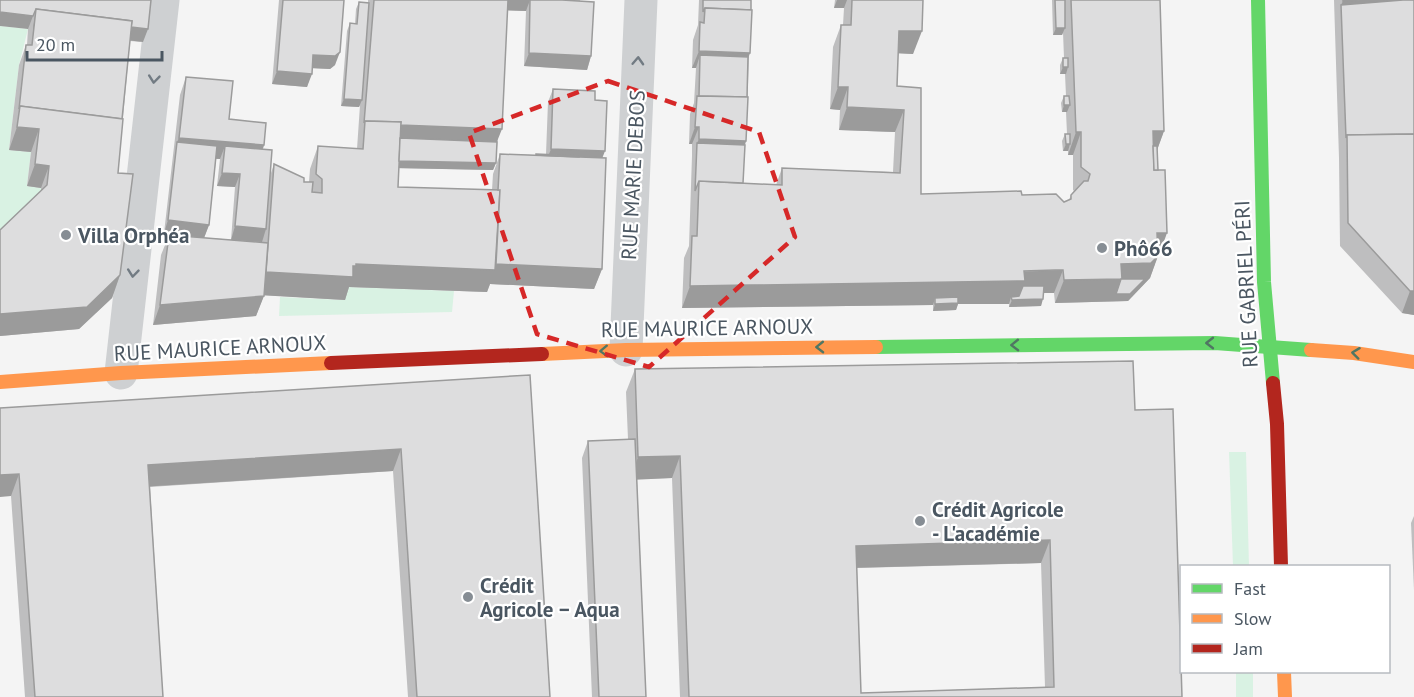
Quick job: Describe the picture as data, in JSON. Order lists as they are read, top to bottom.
{
  "streets": {
    "street": ["RUE MARIE DEBOS", "RUE GABRIEL PÉRI", "RUE MAURICE ARNOUX"]
  },
  "crossings": [
    ["RUE MARIE DEBOS", "RUE MAURICE ARNOUX"],
    ["RUE GABRIEL PÉRI", "RUE MAURICE ARNOUX"]
  ],
  "one_way": ["RUE MARIE DEBOS", "RUE MAURICE ARNOUX"],
  "places": [
    "Villa Orphéa",
    "Phô66",
    "Crédit Agricole - L'académie",
    "Crédit Agricole − Aqua"
  ],
  "legend": ["Fast", "Slow", "Jam"],
  "scale_bar": "20 m"
}
